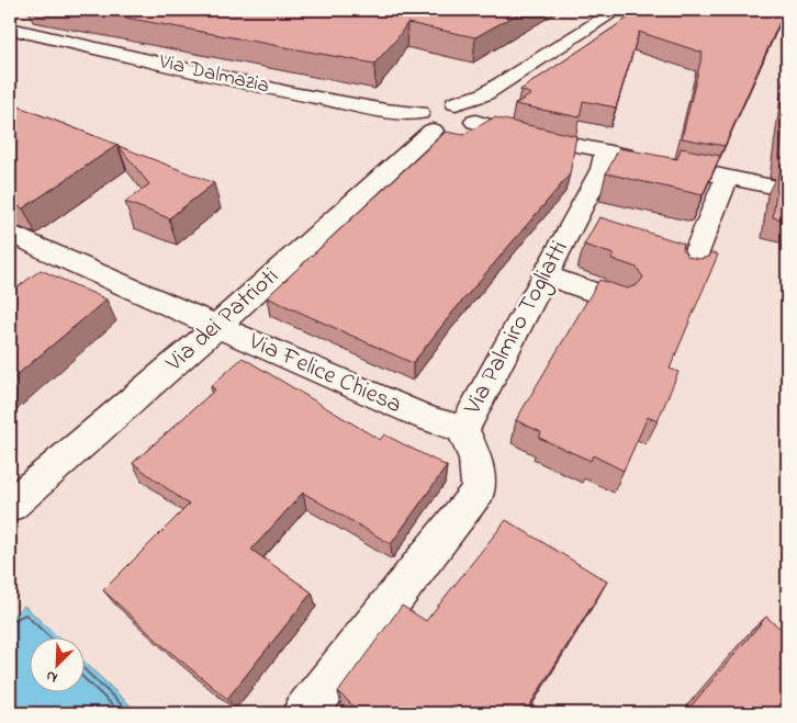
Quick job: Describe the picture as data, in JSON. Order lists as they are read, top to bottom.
{
  "streets": {
    "street": [
      "Via Dalmazia",
      "Via dei Patrioti",
      "Via Palmiro Togliatti",
      "Via Felice Chiesa"
    ]
  },
  "crossings": [
    ["Via Dalmazia", "Via dei Patrioti"],
    ["Via Dalmazia", "Via Palmiro Togliatti"],
    ["Via dei Patrioti", "Via Felice Chiesa"],
    ["Via Palmiro Togliatti", "Via Felice Chiesa"]
  ],
  "north": "bottom left"
}
